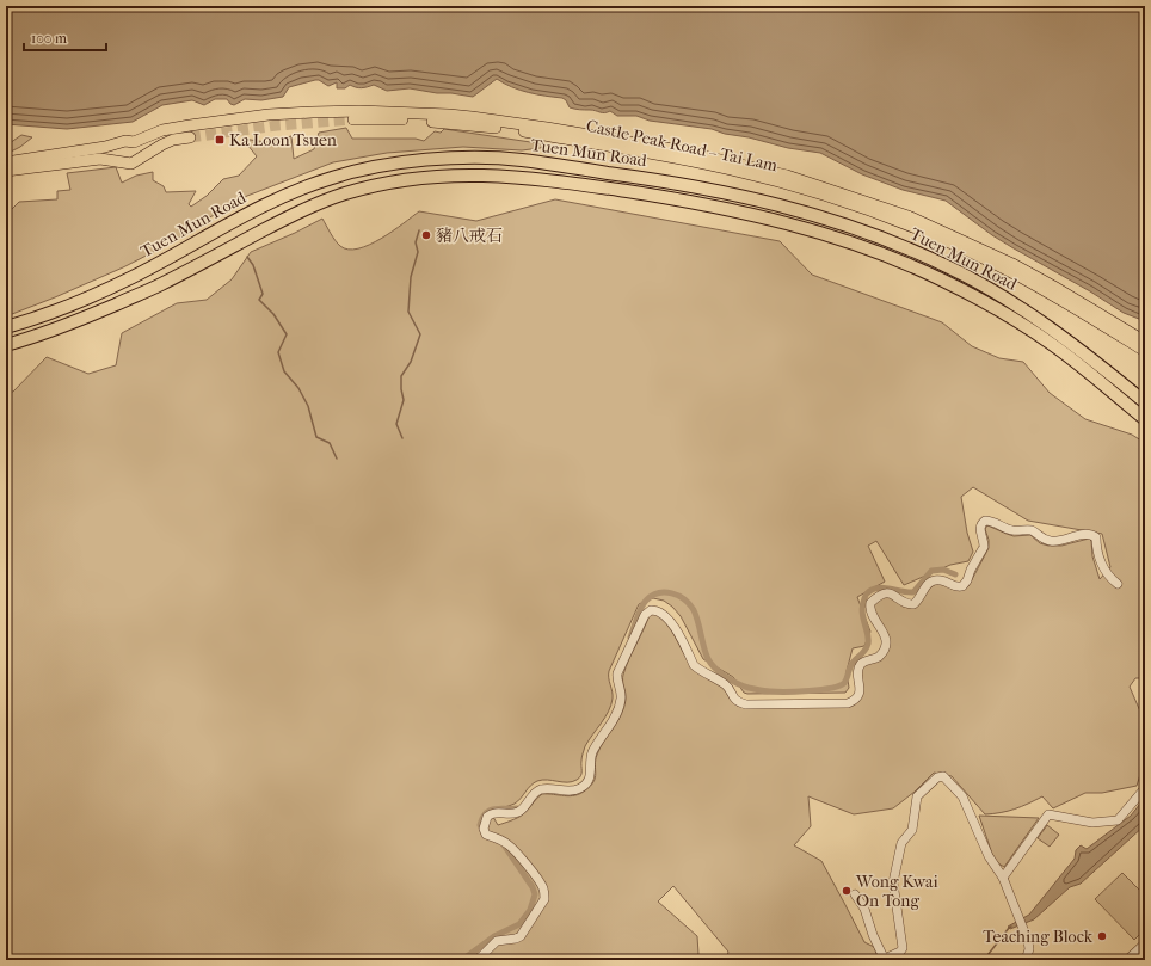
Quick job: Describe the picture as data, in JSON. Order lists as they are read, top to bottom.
{
  "streets": {
    "highway": ["Tuen Mun Road"],
    "main road": ["Castle Peak Road – Tai Lam"]
  },
  "places": {
    "transit": ["Ka Loon Tsuen"],
    "other": ["豬八戒石", "Wong Kwai On Tong", "Teaching Block"]
  },
  "scale_bar": "100 m"
}
